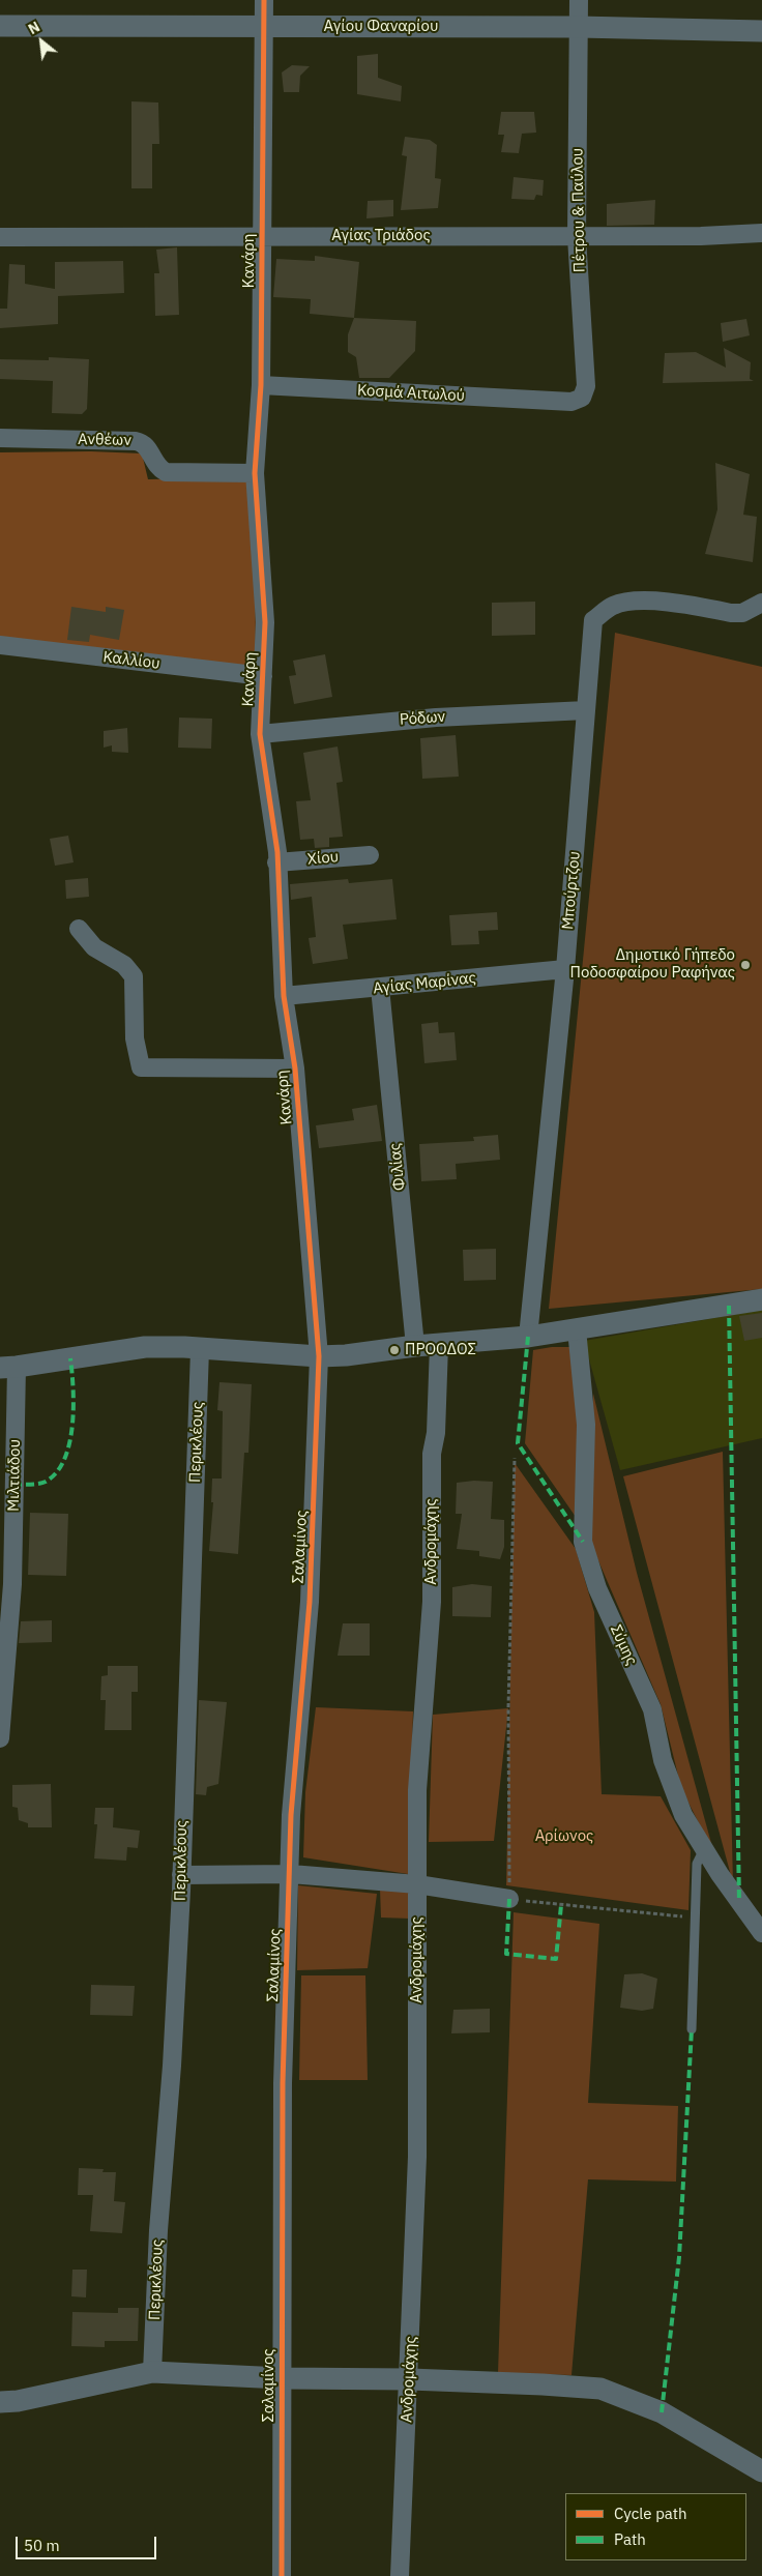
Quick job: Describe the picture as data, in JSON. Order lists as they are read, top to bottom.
{
  "streets": {
    "street": [
      "Αγίου Φαναρίου",
      "Πέτρου & Παύλου",
      "Αγίας Τριάδος",
      "Κανάρη",
      "Κοσμά Αιτωλού",
      "Ανθέων",
      "Καλλίου",
      "Ρόδων",
      "Χίου",
      "Μπούρτζου",
      "Αγίας Μαρίνας",
      "Φιλίας",
      "Περικλέους",
      "Μιλτιάδου",
      "Ανδρομάχης",
      "Σαλαμίνος",
      "Σύμης"
    ]
  },
  "crossings": [
    ["Αγίου Φαναρίου", "Πέτρου & Παύλου"],
    ["Αγίου Φαναρίου", "Κανάρη"],
    ["Πέτρου & Παύλου", "Αγίας Τριάδος"],
    ["Πέτρου & Παύλου", "Κοσμά Αιτωλού"],
    ["Αγίας Τριάδος", "Κανάρη"],
    ["Κανάρη", "Κοσμά Αιτωλού"],
    ["Κανάρη", "Ανθέων"],
    ["Κανάρη", "Καλλίου"],
    ["Κανάρη", "Ρόδων"],
    ["Κανάρη", "Χίου"],
    ["Κανάρη", "Αγίας Μαρίνας"],
    ["Κανάρη", "Σαλαμίνος"],
    ["Ρόδων", "Μπούρτζου"],
    ["Μπούρτζου", "Αγίας Μαρίνας"],
    ["Αγίας Μαρίνας", "Φιλίας"]
  ],
  "parks": ["Αρίωνος"],
  "places": ["Δημοτικό Γήπεδο Ποδοσφαίρου Ραφήνας", "ΠΡΟΟΔΟΣ"],
  "legend": ["Cycle path", "Path"],
  "scale_bar": "50 m",
  "north": "top left"
}
